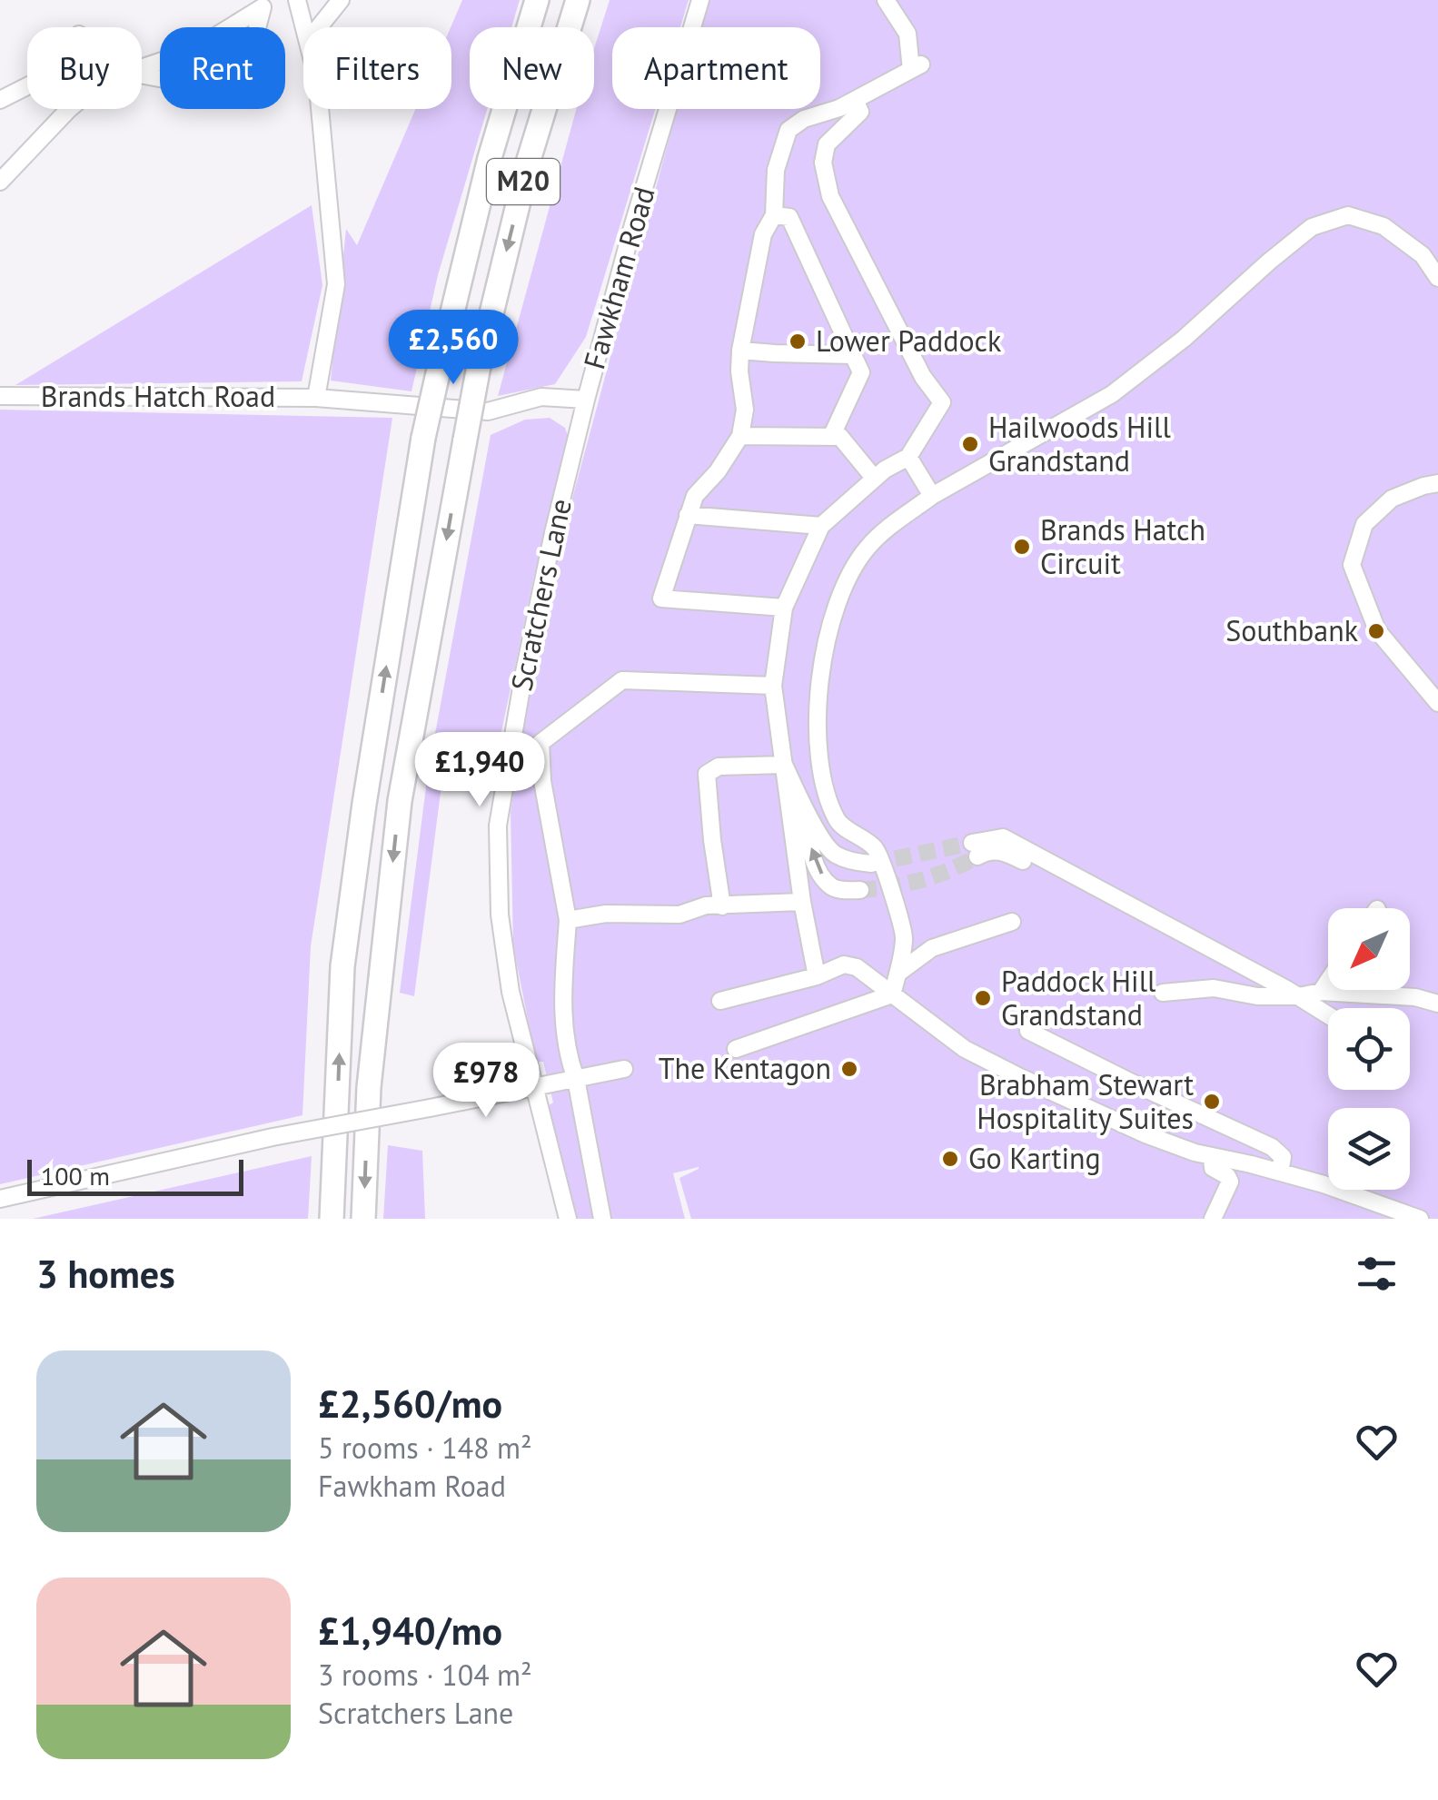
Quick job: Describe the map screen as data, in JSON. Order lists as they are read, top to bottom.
{
  "streets": {
    "highway": ["M20"],
    "street": ["Fawkham Road", "Brands Hatch Road", "Scratchers Lane"]
  },
  "crossings": [
    ["M20", "Fawkham Road"],
    ["Fawkham Road", "Brands Hatch Road"],
    ["Fawkham Road", "Scratchers Lane"]
  ],
  "places": [
    "Lower Paddock",
    "Hailwoods Hill Grandstand",
    "Brands Hatch Circuit",
    "Southbank",
    "Paddock Hill Grandstand",
    "The Kentagon",
    "Brabham Stewart Hospitality Suites",
    "Go Karting"
  ],
  "scale_bar": "100 m",
  "north": "bottom left",
  "page": {
    "chip": [
      "Buy",
      "Rent",
      "Filters",
      "New",
      "Apartment"
    ],
    "price": ["£2,560", "£1,940", "£978"],
    "scale": "100 m",
    "heading": "3 homes",
    "list": [
      {
        "name": "£2,560/mo",
        "note": "5 rooms · 148 m² · Fawkham Road"
      },
      {
        "name": "£1,940/mo",
        "note": "3 rooms · 104 m² · Scratchers Lane"
      }
    ]
  }
}
